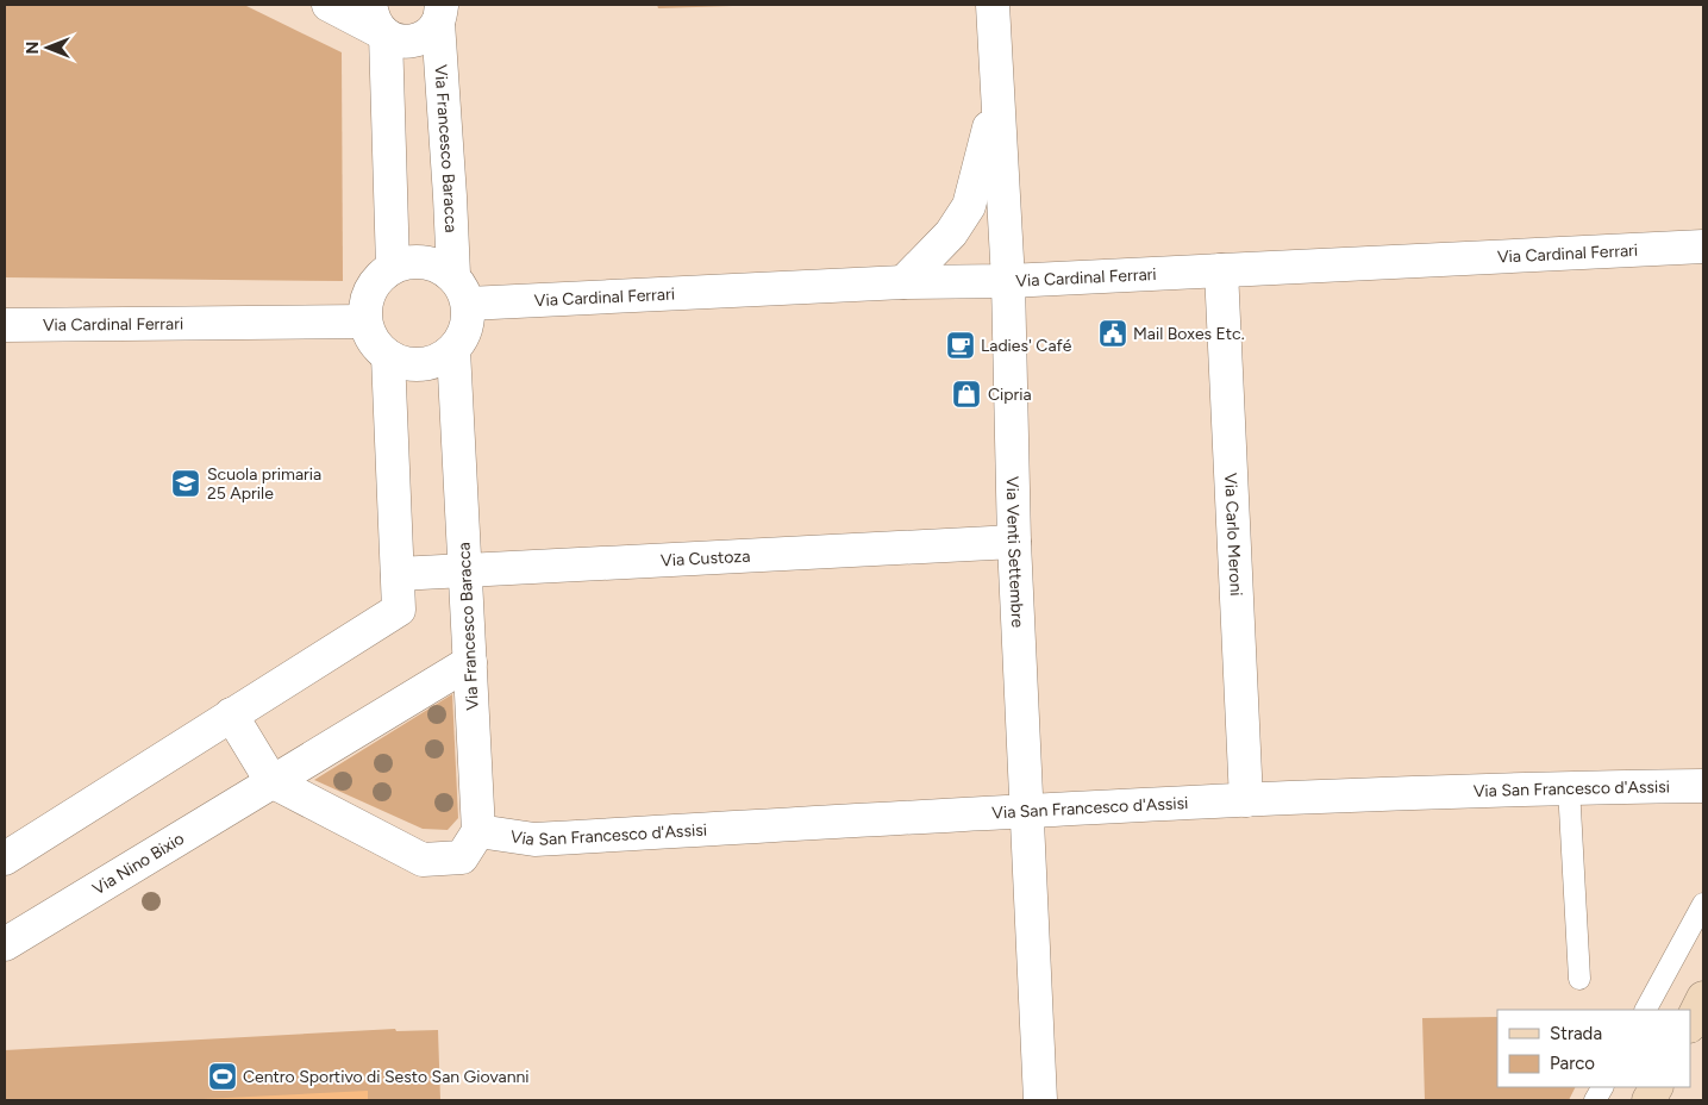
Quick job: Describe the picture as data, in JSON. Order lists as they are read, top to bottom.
{
  "streets": {
    "street": [
      "Via Francesco Baracca",
      "Via Cardinal Ferrari",
      "Via Carlo Meroni",
      "Via Venti Settembre",
      "Via Custoza",
      "Via San Francesco d'Assisi",
      "Via Nino Bixio"
    ]
  },
  "crossings": [
    ["Via Francesco Baracca", "Via Cardinal Ferrari"],
    ["Via Francesco Baracca", "Via Custoza"],
    ["Via Francesco Baracca", "Via San Francesco d'Assisi"],
    ["Via Francesco Baracca", "Via Nino Bixio"],
    ["Via Cardinal Ferrari", "Via Carlo Meroni"],
    ["Via Cardinal Ferrari", "Via Venti Settembre"],
    ["Via Carlo Meroni", "Via San Francesco d'Assisi"],
    ["Via Venti Settembre", "Via Custoza"],
    ["Via Venti Settembre", "Via San Francesco d'Assisi"]
  ],
  "places": {
    "public building": ["Mail Boxes Etc."],
    "cafe": ["Ladies' Café"],
    "shop": ["Cipria"],
    "school or university": ["Scuola primaria 25 Aprile"],
    "sports": ["Centro Sportivo di Sesto San Giovanni"]
  },
  "legend": ["Strada", "Parco"],
  "north": "left"
}
